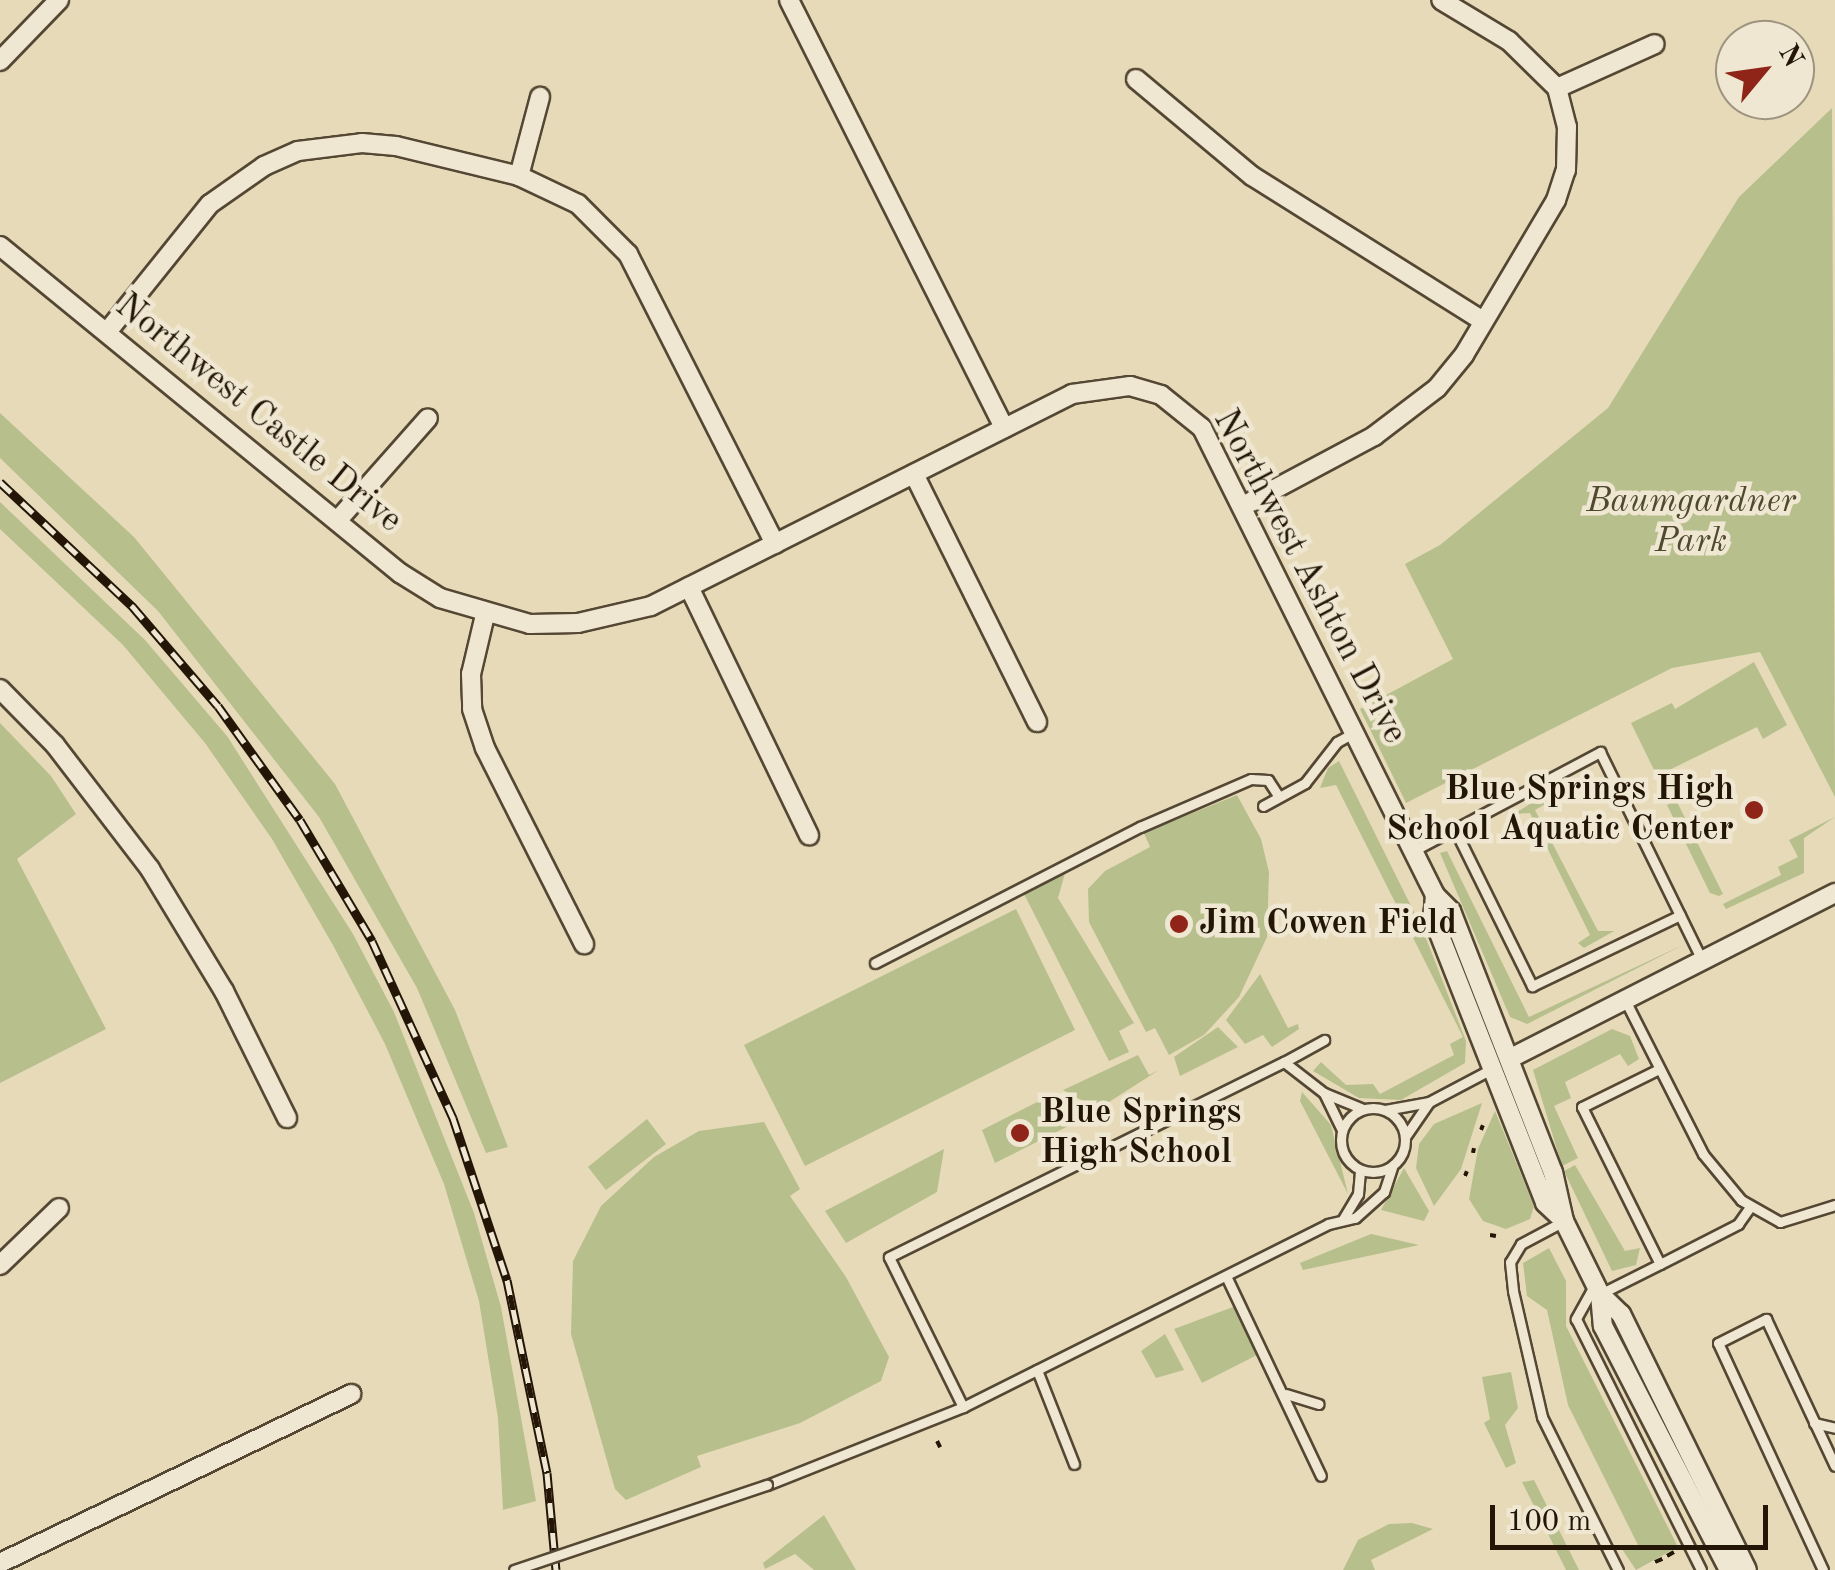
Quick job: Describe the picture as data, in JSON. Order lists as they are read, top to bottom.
{
  "streets": {
    "street": ["Northwest Castle Drive", "Northwest Ashton Drive"]
  },
  "crossings": [
    ["Northwest Castle Drive", "Northwest Ashton Drive"]
  ],
  "parks": ["Baumgardner Park"],
  "places": ["Blue Springs High School Aquatic Center", "Jim Cowen Field", "Blue Springs High School"],
  "scale_bar": "100 m",
  "north": "top right"
}
